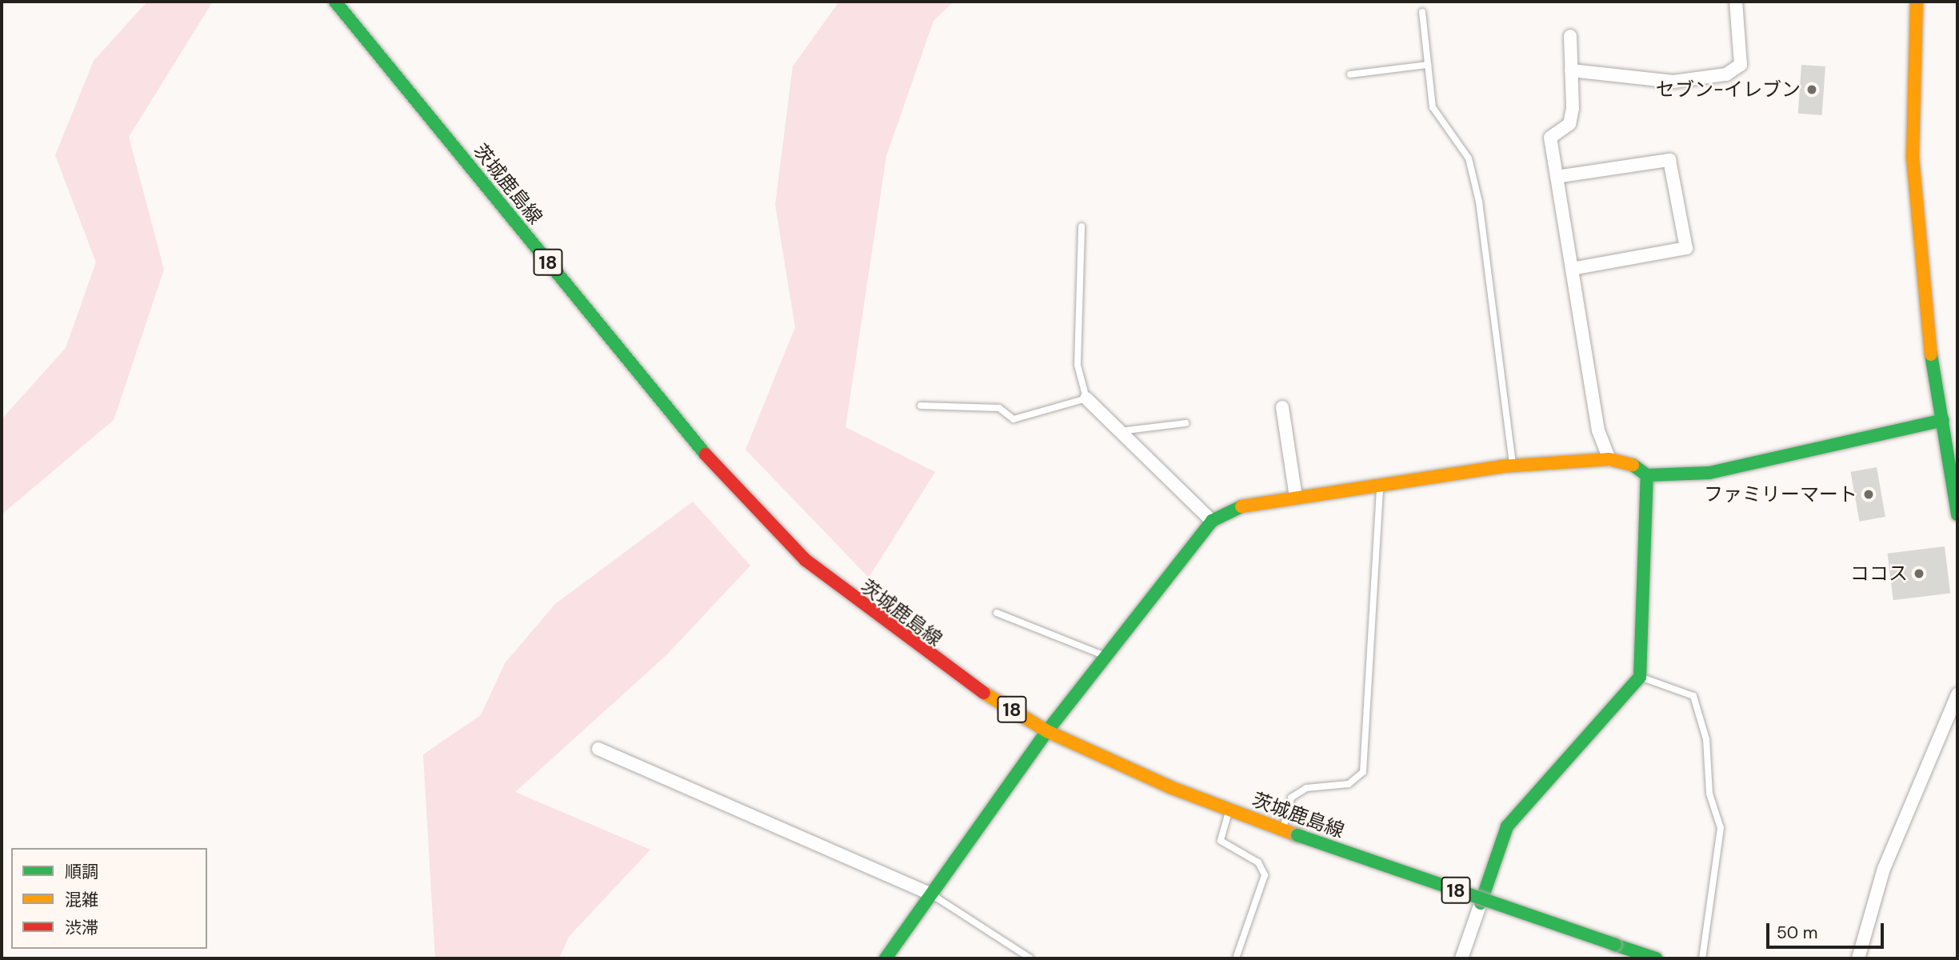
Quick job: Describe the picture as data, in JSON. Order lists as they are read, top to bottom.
{
  "streets": {
    "street": ["茨城鹿島線", "18"]
  },
  "places": ["セブン-イレブン", "ファミリーマート", "ココス"],
  "legend": ["順調", "混雑", "渋滞"],
  "scale_bar": "50 m"
}
